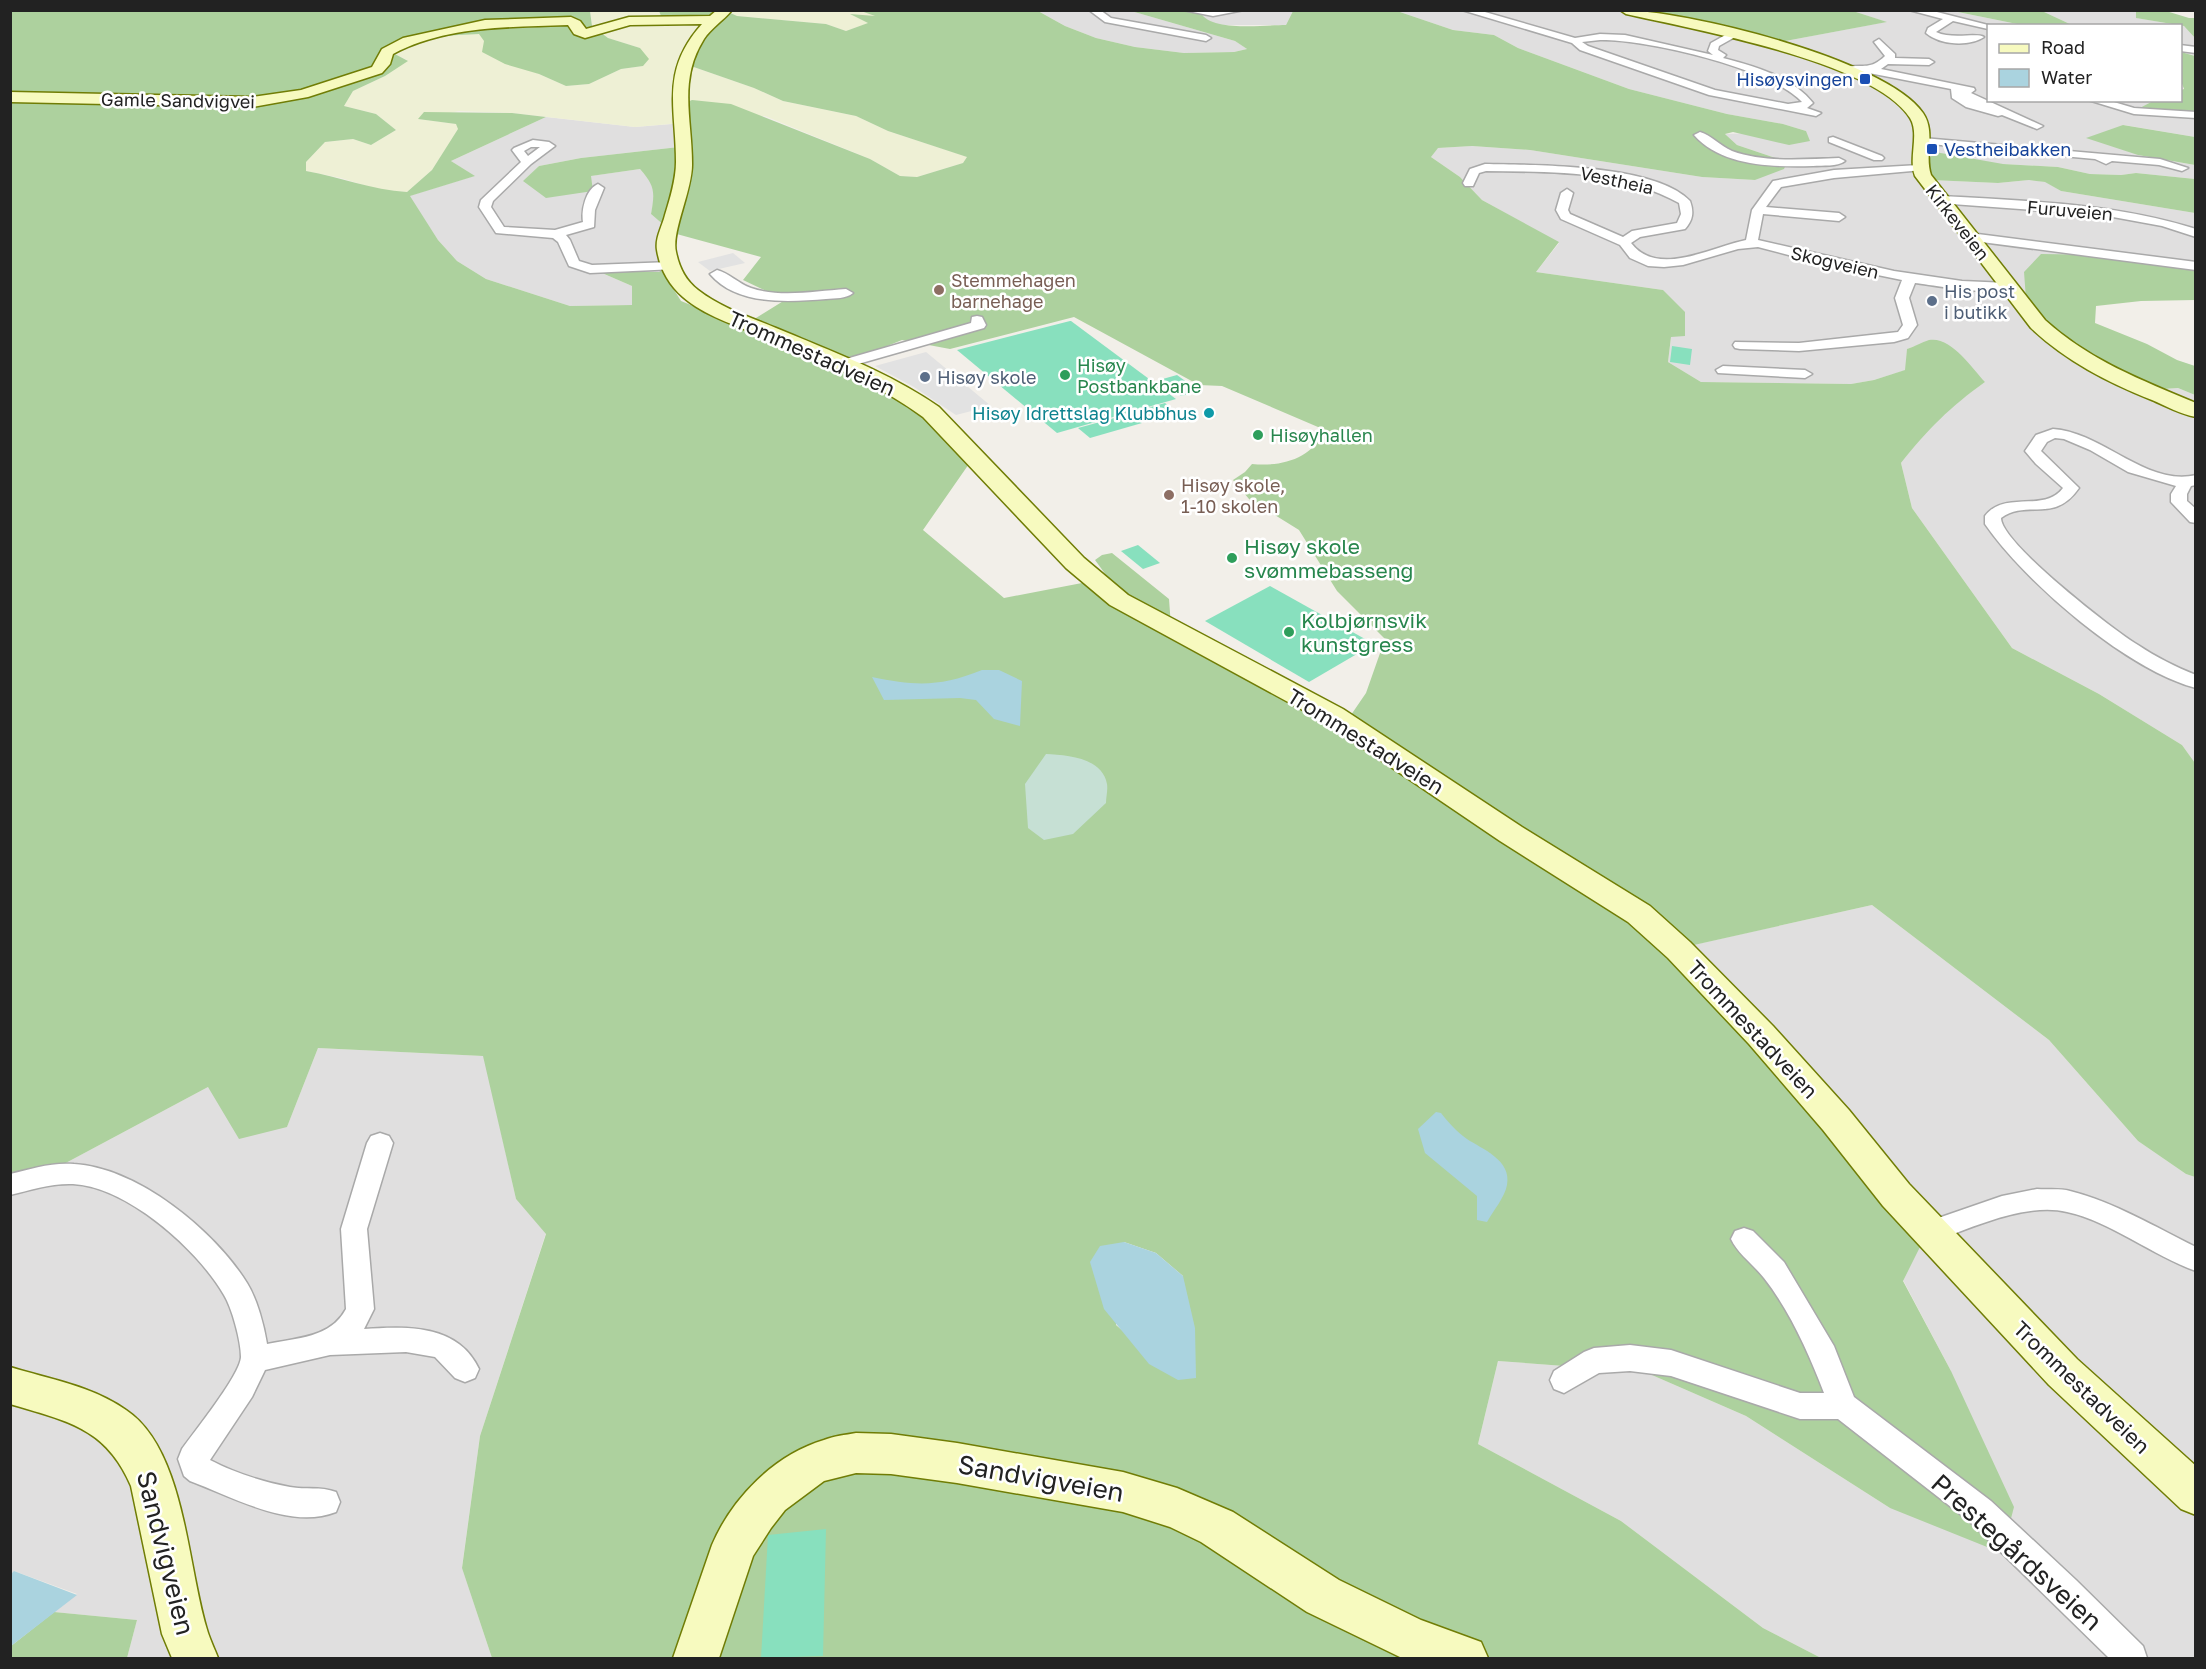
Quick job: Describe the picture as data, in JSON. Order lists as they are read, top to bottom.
{
  "streets": {
    "main road": [
      "Gamle Sandvigvei",
      "Kirkeveien",
      "Trommestadveien",
      "Sandvigveien"
    ],
    "street": [
      "Vestheia",
      "Furuveien",
      "Skogveien",
      "Prestegårdsveien"
    ]
  },
  "crossings": [
    ["Gamle Sandvigvei", "Trommestadveien"],
    ["Vestheia", "Skogveien"],
    ["Furuveien", "Kirkeveien"],
    ["Kirkeveien", "Skogveien"]
  ],
  "places": {
    "transit": ["Hisøysvingen", "Vestheibakken"],
    "other": [
      "Stemmehagen barnehage",
      "His post i butikk",
      "Hisøy Postbankbane",
      "Hisøy skole",
      "Hisøy Idrettslag Klubbhus",
      "Hisøyhallen",
      "Hisøy skole, 1-10 skolen",
      "Hisøy skole svømmebasseng",
      "Kolbjørnsvik kunstgress"
    ]
  },
  "legend": ["Road", "Water"]
}
